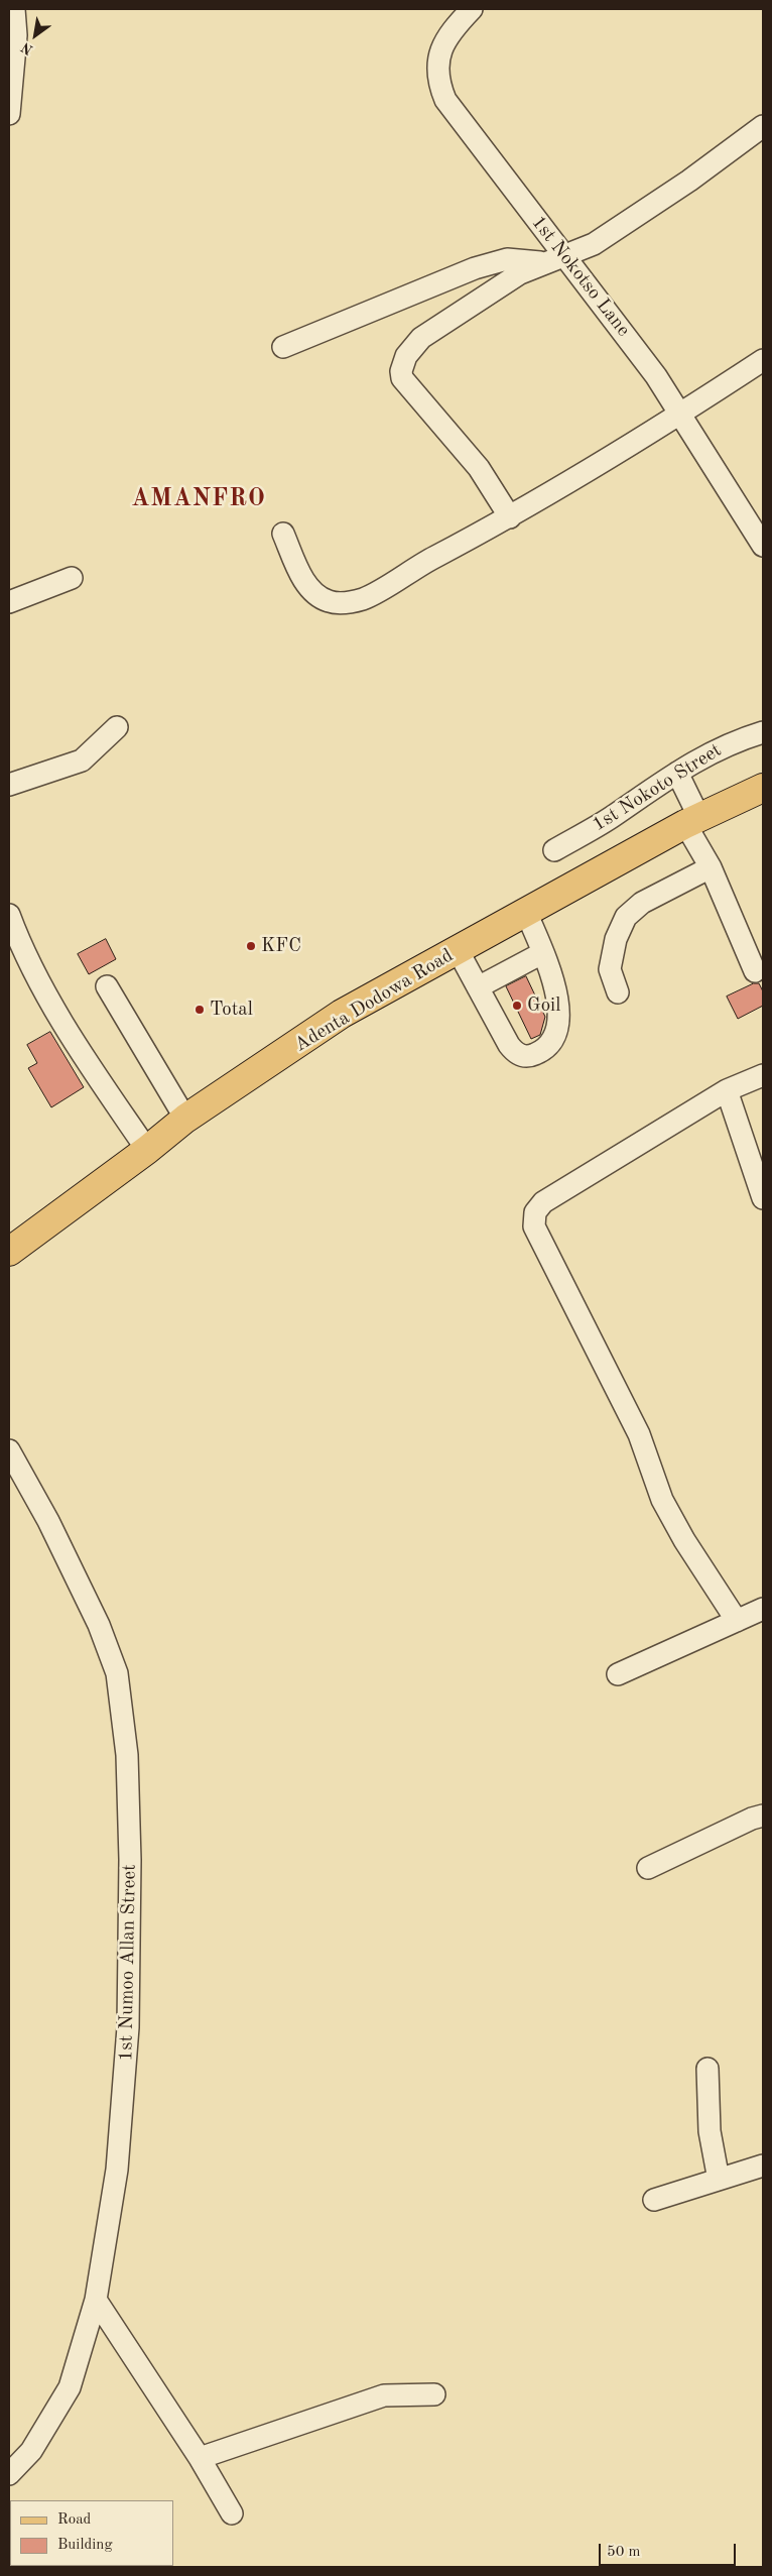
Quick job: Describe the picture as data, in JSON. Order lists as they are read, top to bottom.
{
  "streets": {
    "main road": ["Adenta Dodowa Road"],
    "street": ["1st Nokotso Lane", "1st Nokoto Street", "1st Numoo Allan Street"]
  },
  "districts": ["AMANFRO"],
  "places": ["KFC", "Goil", "Total"],
  "legend": ["Road", "Building"],
  "scale_bar": "50 m",
  "north": "bottom left"
}
